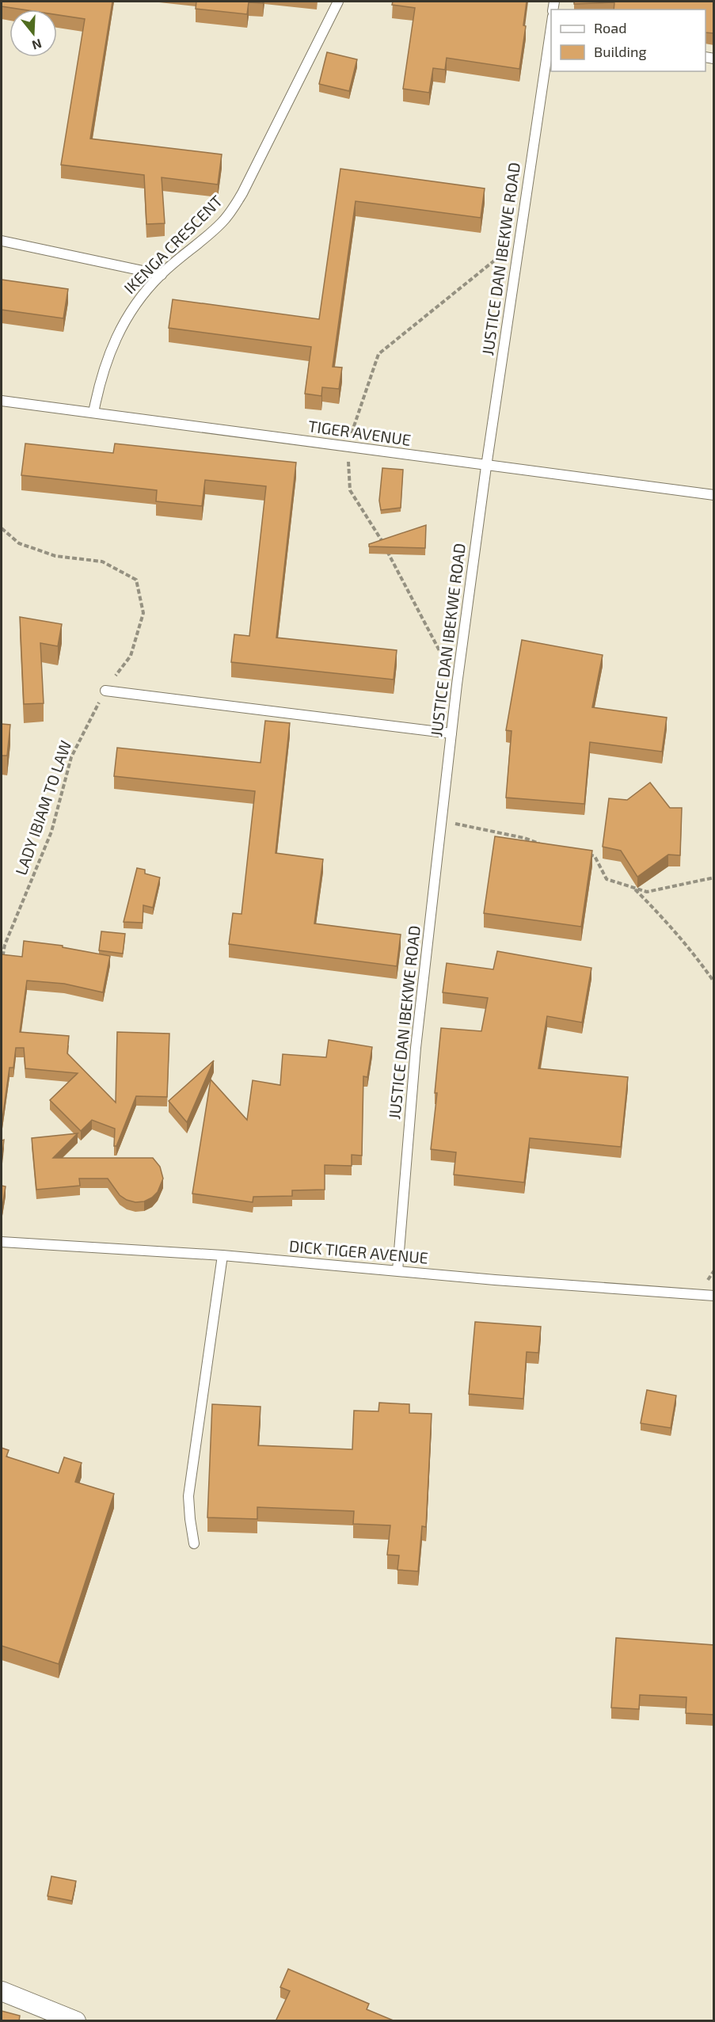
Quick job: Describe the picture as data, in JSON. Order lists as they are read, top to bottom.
{
  "streets": {
    "lane": [
      "IKENGA CRESCENT",
      "JUSTICE DAN IBEKWE ROAD",
      "TIGER AVENUE",
      "DICK TIGER AVENUE"
    ],
    "path": ["LADY IBIAM TO LAW"]
  },
  "crossings": [
    ["IKENGA CRESCENT", "TIGER AVENUE"],
    ["JUSTICE DAN IBEKWE ROAD", "TIGER AVENUE"],
    ["JUSTICE DAN IBEKWE ROAD", "DICK TIGER AVENUE"]
  ],
  "legend": ["Road", "Building"],
  "north": "bottom"
}
